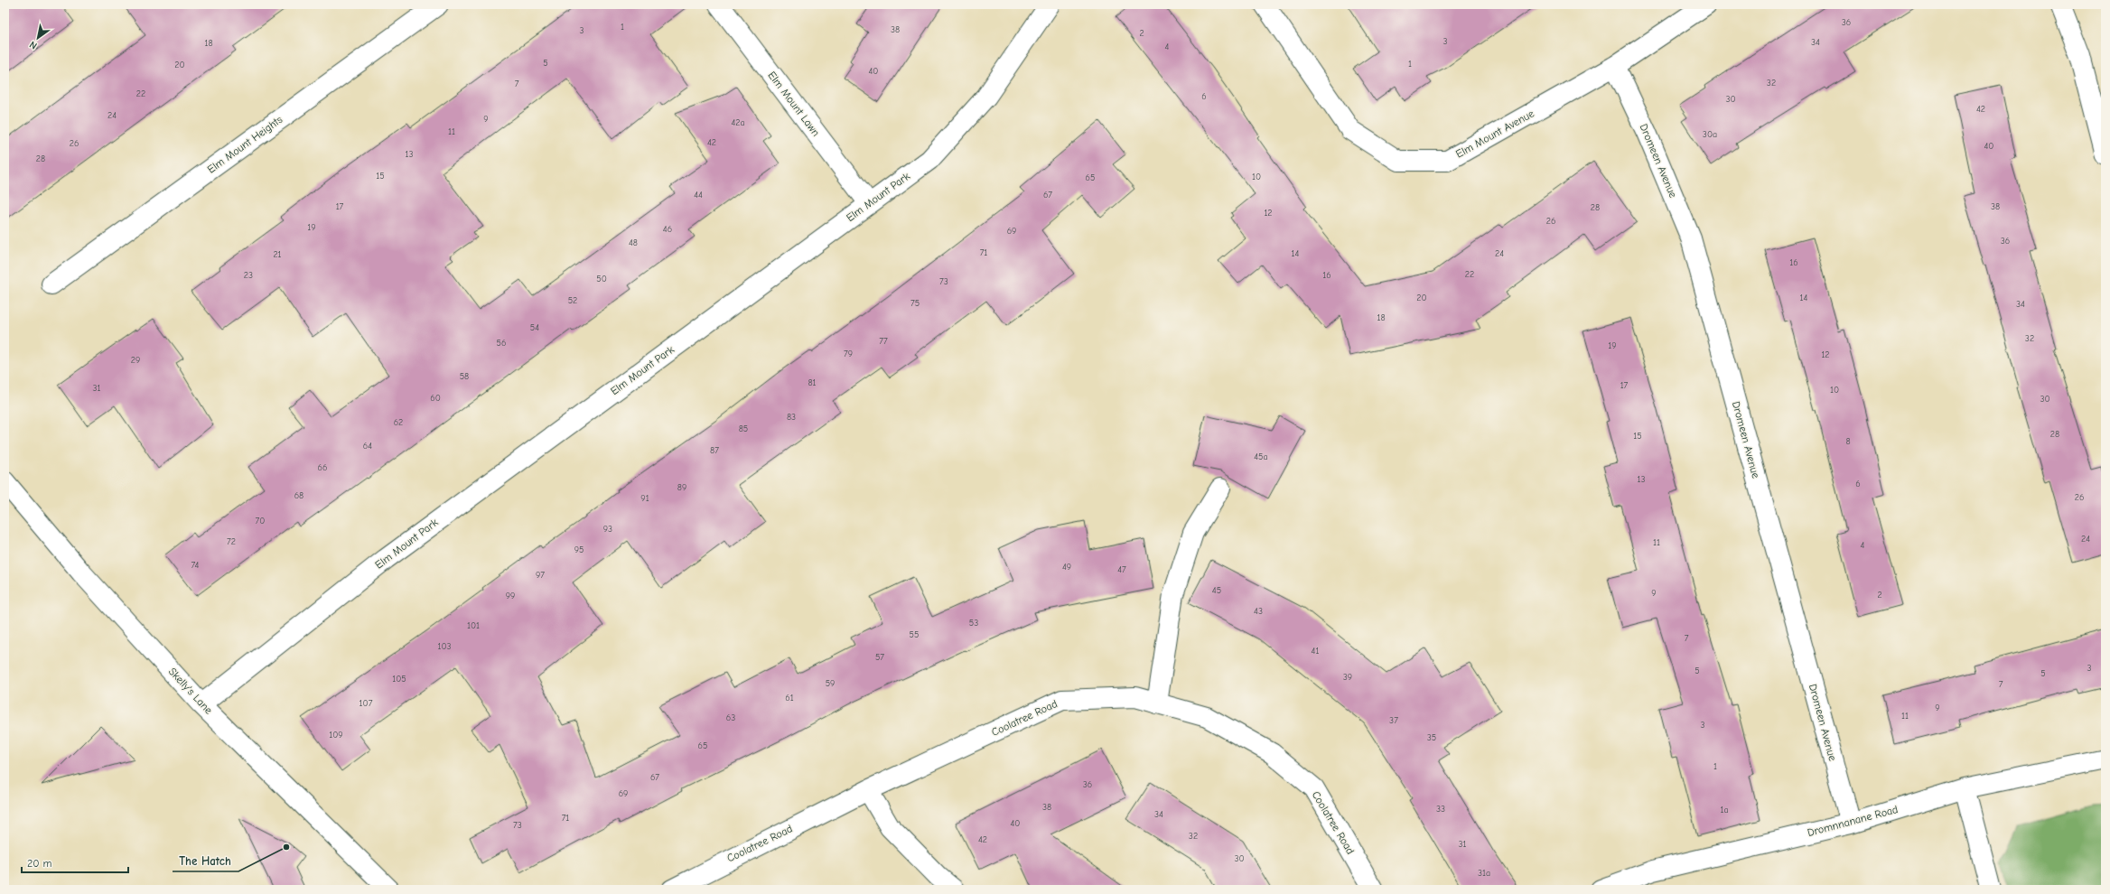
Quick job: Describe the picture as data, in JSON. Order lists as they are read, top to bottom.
{
  "streets": {
    "street": [
      "Elm Mount Lawn",
      "Elm Mount Avenue",
      "Elm Mount Heights",
      "Dromeen Avenue",
      "Elm Mount Park",
      "Skelly's Lane",
      "Coolatree Road",
      "Dromnnanane Road"
    ]
  },
  "crossings": [
    ["Elm Mount Lawn", "Elm Mount Park"],
    ["Elm Mount Avenue", "Dromeen Avenue"],
    ["Dromeen Avenue", "Dromnnanane Road"],
    ["Elm Mount Park", "Skelly's Lane"]
  ],
  "places": ["The Hatch"],
  "house_numbers": [
    "36",
    "1",
    "38",
    "3",
    "2",
    "3",
    "34",
    "18",
    "4",
    "5",
    "1",
    "20",
    "40",
    "32",
    "7",
    "22",
    "6",
    "30",
    "42",
    "24",
    "9",
    "42a",
    "11",
    "30a",
    "42",
    "26",
    "40",
    "13",
    "28",
    "15",
    "10",
    "65",
    "44",
    "67",
    "17",
    "38",
    "28",
    "12",
    "26",
    "19",
    "46",
    "69",
    "36",
    "48",
    "71",
    "14",
    "24",
    "21",
    "16",
    "22",
    "23",
    "16",
    "50",
    "73",
    "20",
    "14",
    "52",
    "75",
    "34",
    "18",
    "54",
    "32",
    "77",
    "56",
    "19",
    "79",
    "12",
    "29",
    "58",
    "81",
    "17",
    "31",
    "10",
    "60",
    "30",
    "83",
    "62",
    "85",
    "28",
    "15",
    "8",
    "64",
    "87",
    "45a",
    "66",
    "13",
    "6",
    "89",
    "68",
    "26",
    "91",
    "70",
    "93",
    "24",
    "72",
    "11",
    "4",
    "95",
    "74",
    "49",
    "47",
    "97",
    "45",
    "9",
    "2",
    "99",
    "43",
    "53",
    "101",
    "55",
    "7",
    "103",
    "41",
    "57",
    "3",
    "5",
    "5",
    "39",
    "105",
    "59",
    "7",
    "61",
    "107",
    "9",
    "11",
    "63",
    "37",
    "3",
    "109",
    "35",
    "65",
    "1",
    "67",
    "36",
    "69",
    "38",
    "33",
    "1a",
    "34",
    "71",
    "40",
    "73",
    "32",
    "42",
    "31",
    "30",
    "31a"
  ],
  "scale_bar": "20 m",
  "north": "bottom left"
}
